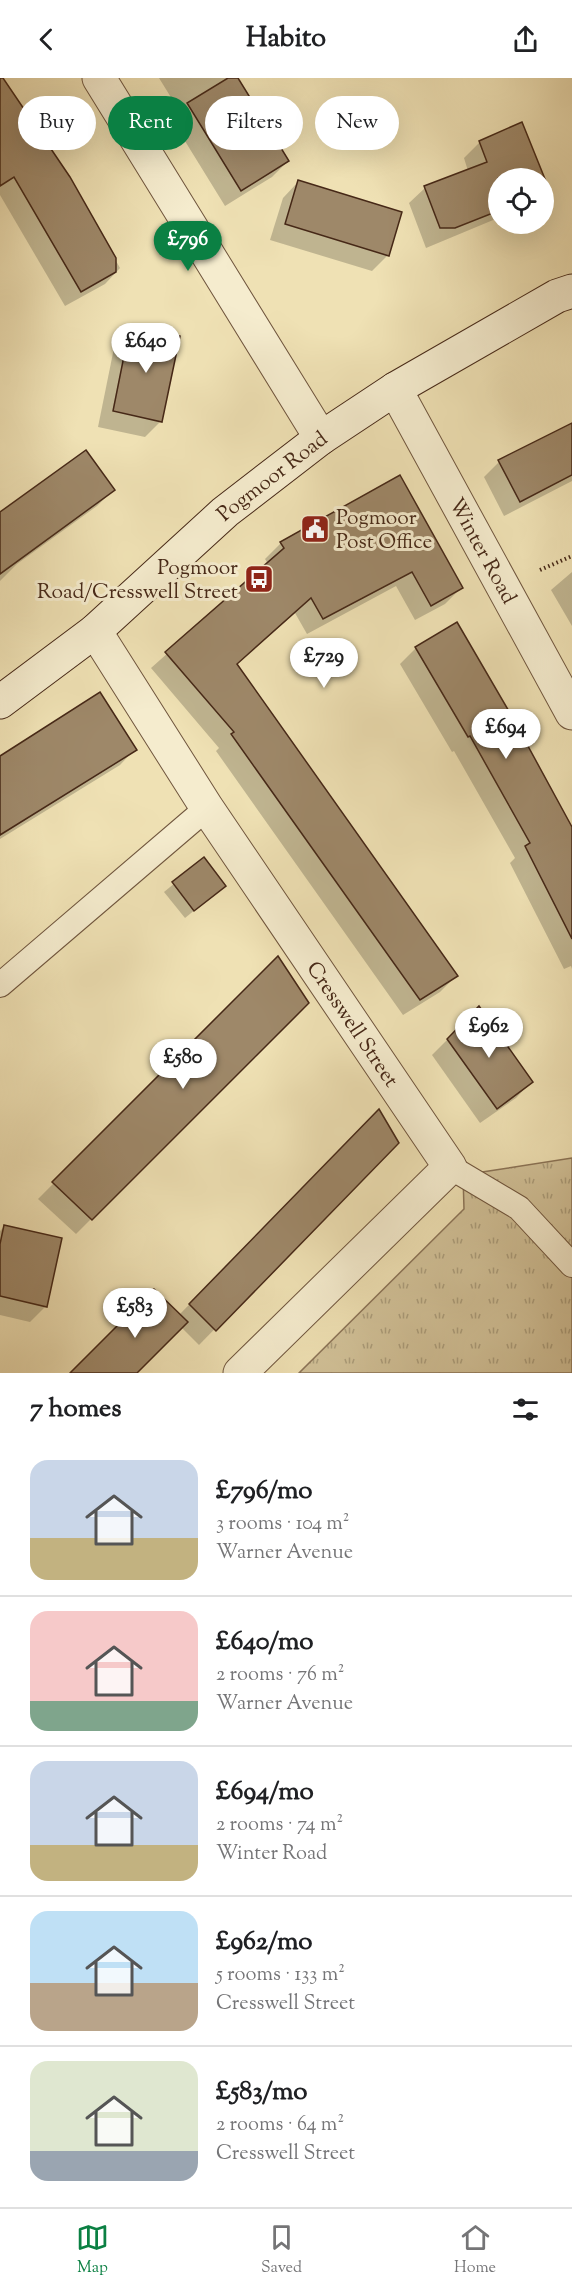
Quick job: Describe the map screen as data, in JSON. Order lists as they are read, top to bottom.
{
  "streets": {
    "street": ["Pogmoor Road", "Winter Road", "Cresswell Street"]
  },
  "crossings": [
    ["Pogmoor Road", "Winter Road"],
    ["Pogmoor Road", "Cresswell Street"]
  ],
  "places": {
    "public building": ["Pogmoor Post Office"],
    "bus stop": ["Pogmoor Road/Cresswell Street"]
  },
  "page": {
    "header": "Habito",
    "chip": [
      "Buy",
      "Rent",
      "Filters",
      "New"
    ],
    "price": [
      "£796",
      "£640",
      "£729",
      "£694",
      "£962",
      "£580",
      "£583"
    ],
    "heading": "7 homes",
    "list": [
      {
        "name": "£796/mo",
        "note": "3 rooms · 104 m² · Warner Avenue"
      },
      {
        "name": "£640/mo",
        "note": "2 rooms · 76 m² · Warner Avenue"
      },
      {
        "name": "£694/mo",
        "note": "2 rooms · 74 m² · Winter Road"
      },
      {
        "name": "£962/mo",
        "note": "5 rooms · 133 m² · Cresswell Street"
      },
      {
        "name": "£583/mo",
        "note": "2 rooms · 64 m² · Cresswell Street"
      }
    ],
    "tabs": ["Map", "Saved", "Home"]
  }
}
